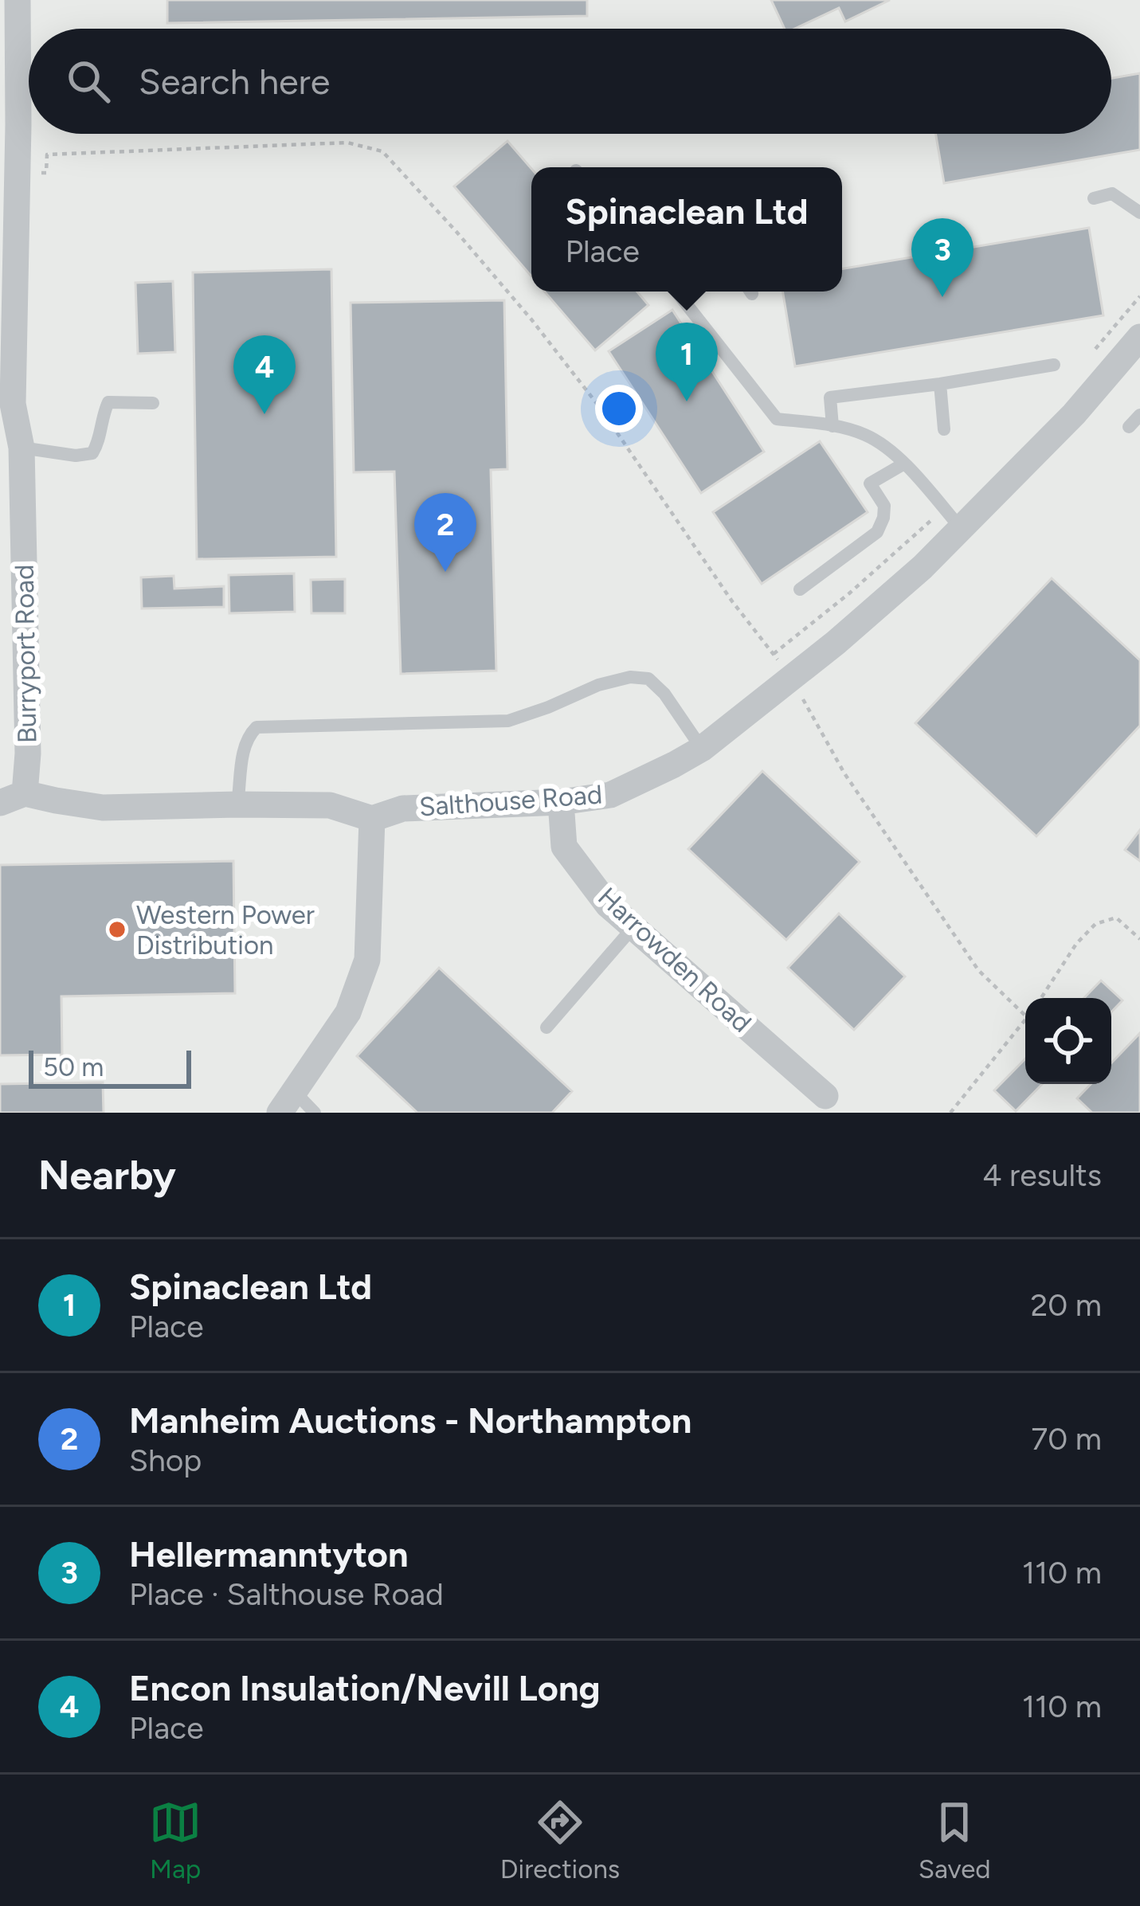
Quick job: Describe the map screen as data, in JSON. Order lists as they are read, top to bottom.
{
  "streets": {
    "street": ["Burryport Road", "Salthouse Road", "Harrowden Road"]
  },
  "crossings": [
    ["Burryport Road", "Salthouse Road"],
    ["Salthouse Road", "Harrowden Road"]
  ],
  "places": ["Western Power Distribution"],
  "scale_bar": "50 m",
  "page": {
    "search": "Search here",
    "popup": ["Spinaclean Ltd", "Place"],
    "pins": [
      "3",
      "1",
      "4",
      "2"
    ],
    "scale": "50 m",
    "heading": ["Nearby", "4 results"],
    "list": [
      {
        "mark": "1",
        "name": "Spinaclean Ltd",
        "note": "Place",
        "value": "20 m"
      },
      {
        "mark": "2",
        "name": "Manheim Auctions - Northampton",
        "note": "Shop",
        "value": "70 m"
      },
      {
        "mark": "3",
        "name": "Hellermanntyton",
        "note": "Place · Salthouse Road",
        "value": "110 m"
      },
      {
        "mark": "4",
        "name": "Encon Insulation/Nevill Long",
        "note": "Place",
        "value": "110 m"
      }
    ],
    "nav": ["Map", "Directions", "Saved"]
  }
}
